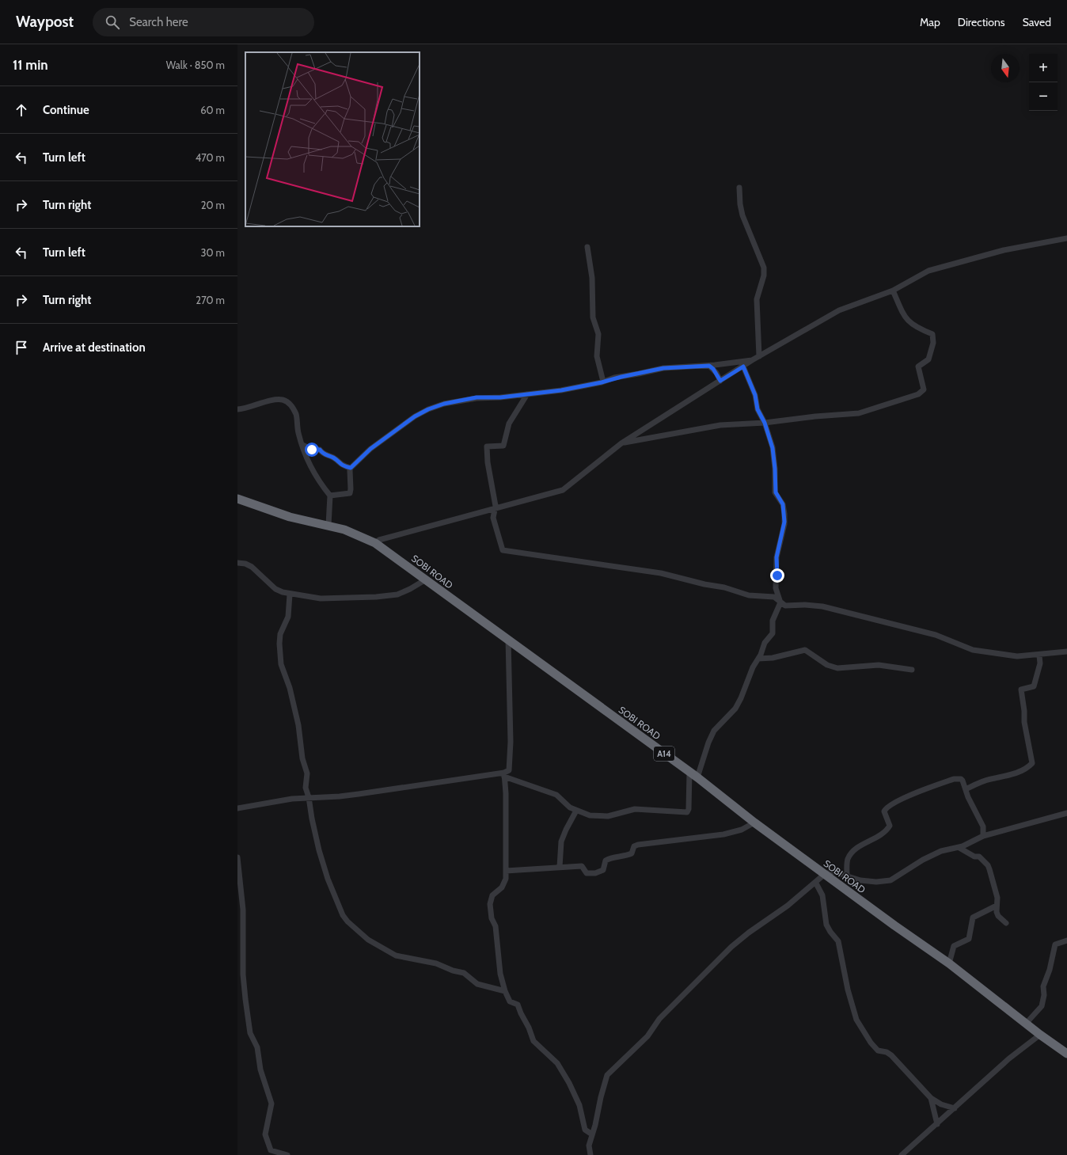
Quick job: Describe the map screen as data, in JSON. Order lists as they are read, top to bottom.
{
  "streets": {
    "highway": ["SOBI ROAD", "A14"]
  },
  "north": "bottom",
  "page": {
    "header": "Waypost",
    "search": "Search here",
    "nav": ["Map", "Directions", "Saved"],
    "heading": ["11 min", "Walk · 850 m"],
    "map_buttons": ["+", "−"],
    "list": [
      ["Continue", "60 m"],
      ["Turn left", "470 m"],
      ["Turn right", "20 m"],
      ["Turn left", "30 m"],
      ["Turn right", "270 m"],
      "Arrive at destination"
    ]
  }
}
